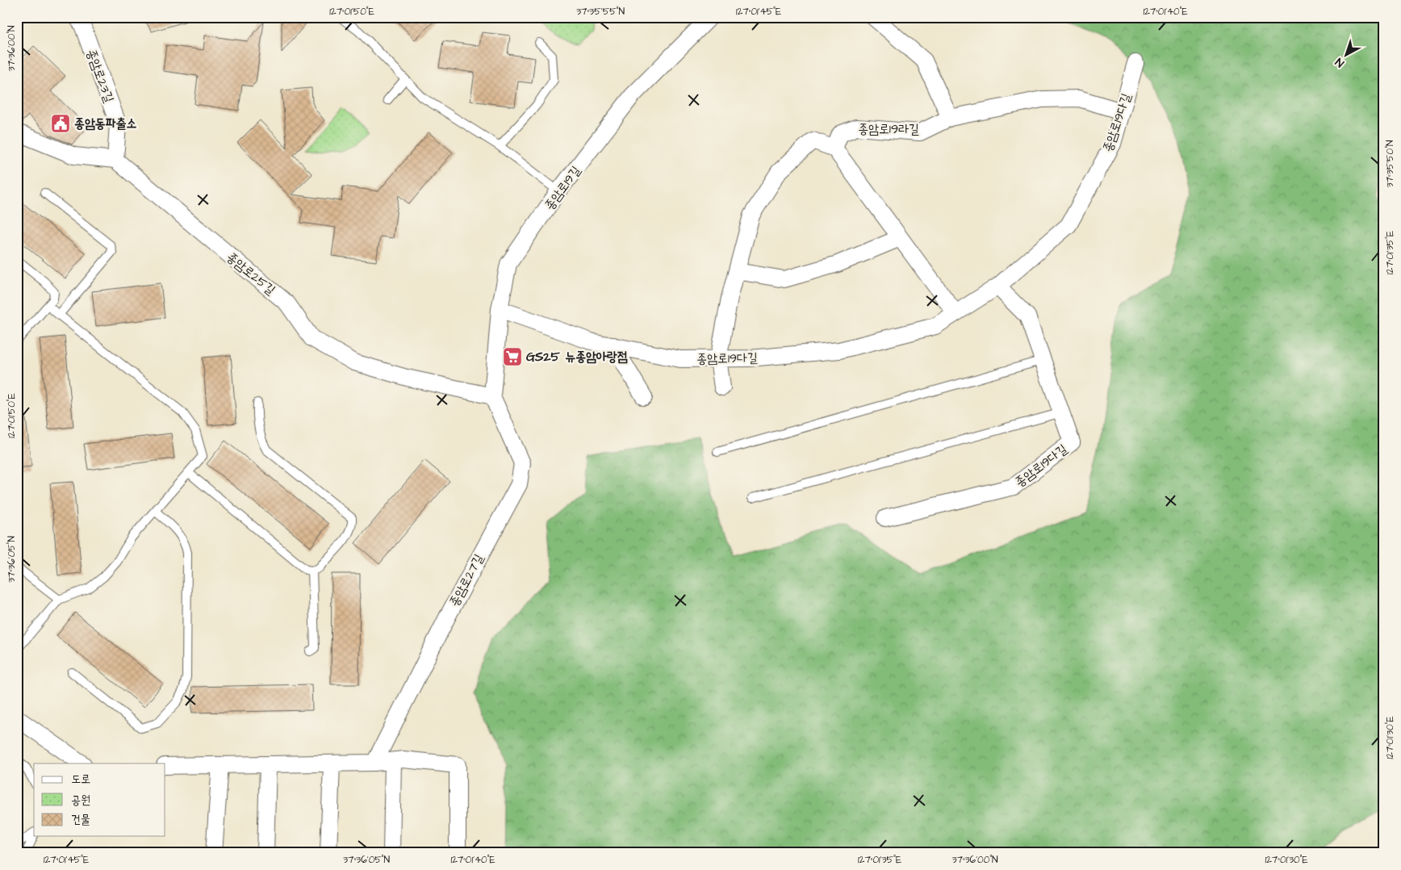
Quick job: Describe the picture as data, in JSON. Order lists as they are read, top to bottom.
{
  "streets": {
    "street": [
      "종암로23길",
      "종암로19다길",
      "종암로19라길",
      "종암로19길",
      "종암로25길",
      "종암로27길"
    ]
  },
  "crossings": [
    ["종암로23길", "종암로25길"],
    ["종암로19다길", "종암로19라길"],
    ["종암로19다길", "종암로19길"],
    ["종암로19길", "종암로25길"],
    ["종암로19길", "종암로27길"],
    ["종암로25길", "종암로27길"]
  ],
  "places": {
    "public building": ["종암동파출소"],
    "supermarket": ["GS25 뉴종암아랑점"]
  },
  "legend": ["도로", "공원", "건물"],
  "north": "bottom left",
  "coordinates": [
    "127°01'50\"E",
    "37°35'55\"N",
    "127°01'45\"E",
    "127°01'40\"E",
    "37°36'00\"N",
    "37°35'50\"N",
    "127°01'35\"E",
    "37°36'05\"N",
    "127°01'30\"E"
  ]
}
